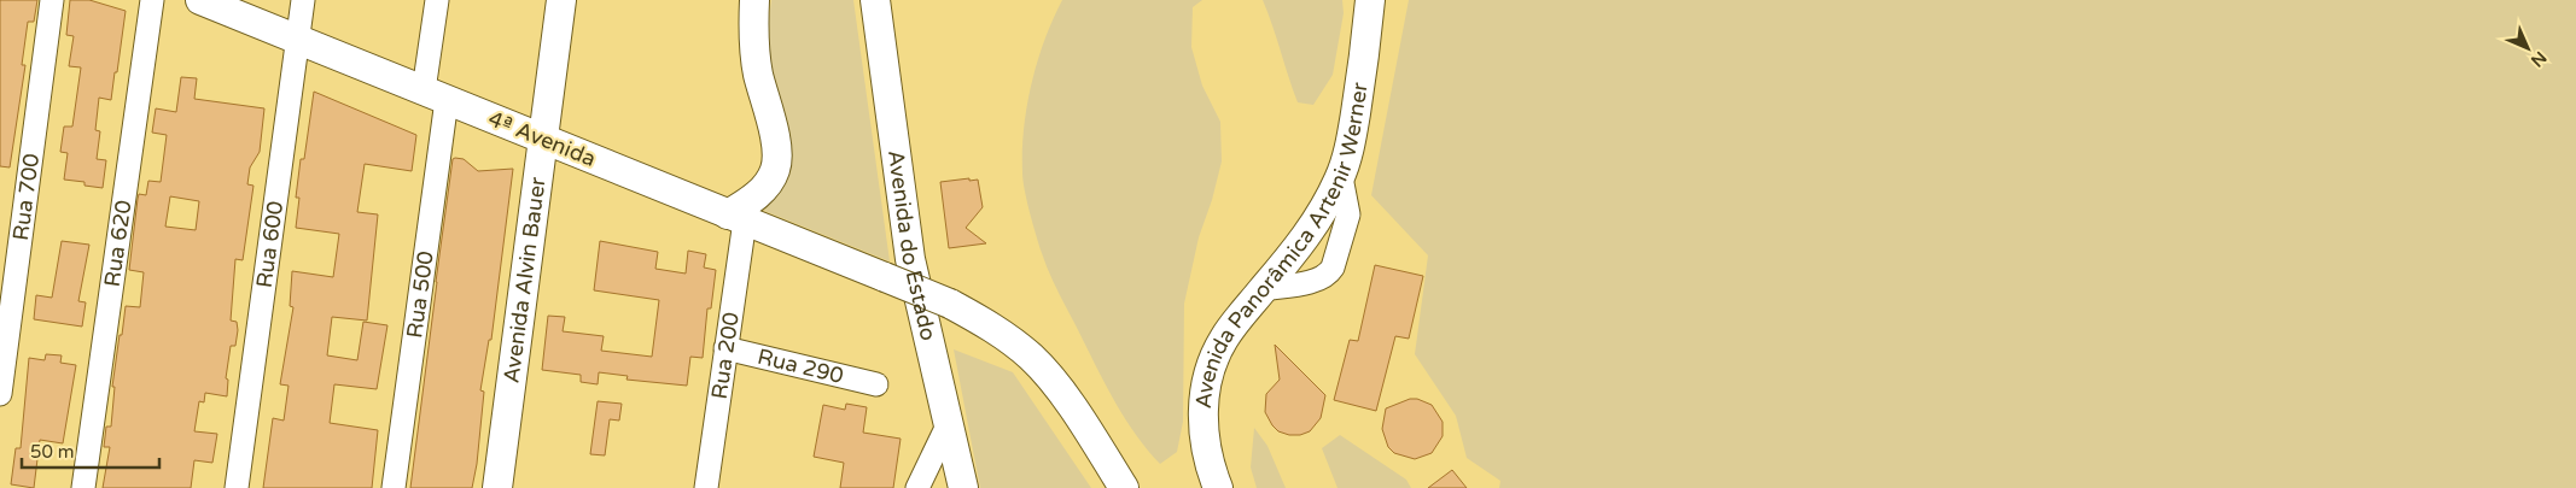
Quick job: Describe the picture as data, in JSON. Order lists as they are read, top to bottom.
{
  "streets": {
    "main road": [
      "4ª Avenida",
      "Avenida Panorâmica Artenir Werner",
      "Avenida do Estado",
      "Avenida Alvin Bauer"
    ],
    "street": [
      "Rua 700",
      "Rua 620",
      "Rua 600",
      "Rua 500",
      "Rua 200",
      "Rua 290"
    ]
  },
  "crossings": [
    ["4ª Avenida", "Rua 600"],
    ["4ª Avenida", "Avenida Alvin Bauer"],
    ["4ª Avenida", "Rua 500"],
    ["4ª Avenida", "Rua 200"],
    ["Rua 200", "Rua 290"]
  ],
  "scale_bar": "50 m",
  "north": "bottom right"
}
